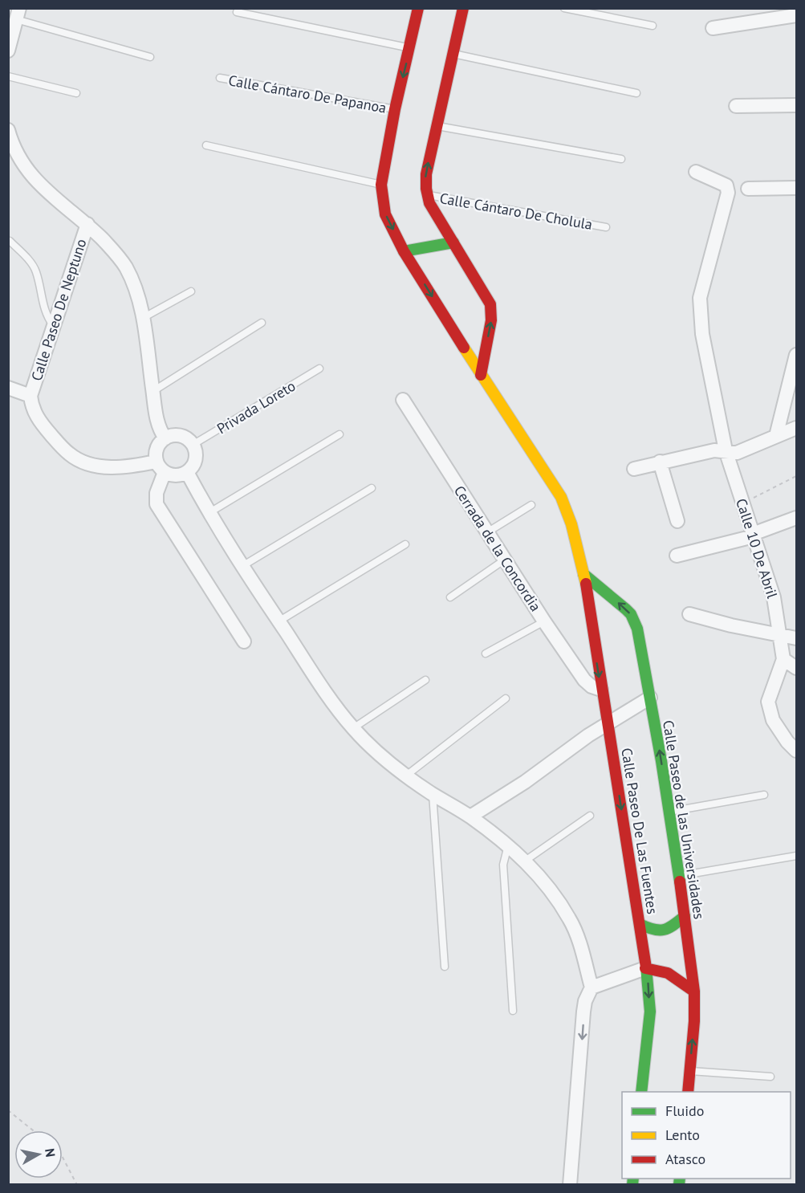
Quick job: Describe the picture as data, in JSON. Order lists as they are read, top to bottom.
{
  "streets": {
    "street": [
      "Calle Paseo De Neptuno",
      "Cerrada de la Concordia",
      "Calle 10 De Abril",
      "Calle Paseo de las Universidades",
      "Calle Paseo De Las Fuentes"
    ],
    "lane": ["Calle Cántaro De Papanoa", "Calle Cántaro De Cholula", "Privada Loreto"]
  },
  "crossings": [
    ["Calle Cántaro De Papanoa", "Calle Paseo De Las Fuentes"],
    ["Cerrada de la Concordia", "Calle Paseo De Las Fuentes"],
    ["Calle Paseo de las Universidades", "Calle Paseo De Las Fuentes"]
  ],
  "one_way": ["Calle Paseo de las Universidades"],
  "legend": ["Fluido", "Lento", "Atasco"],
  "north": "right"
}
